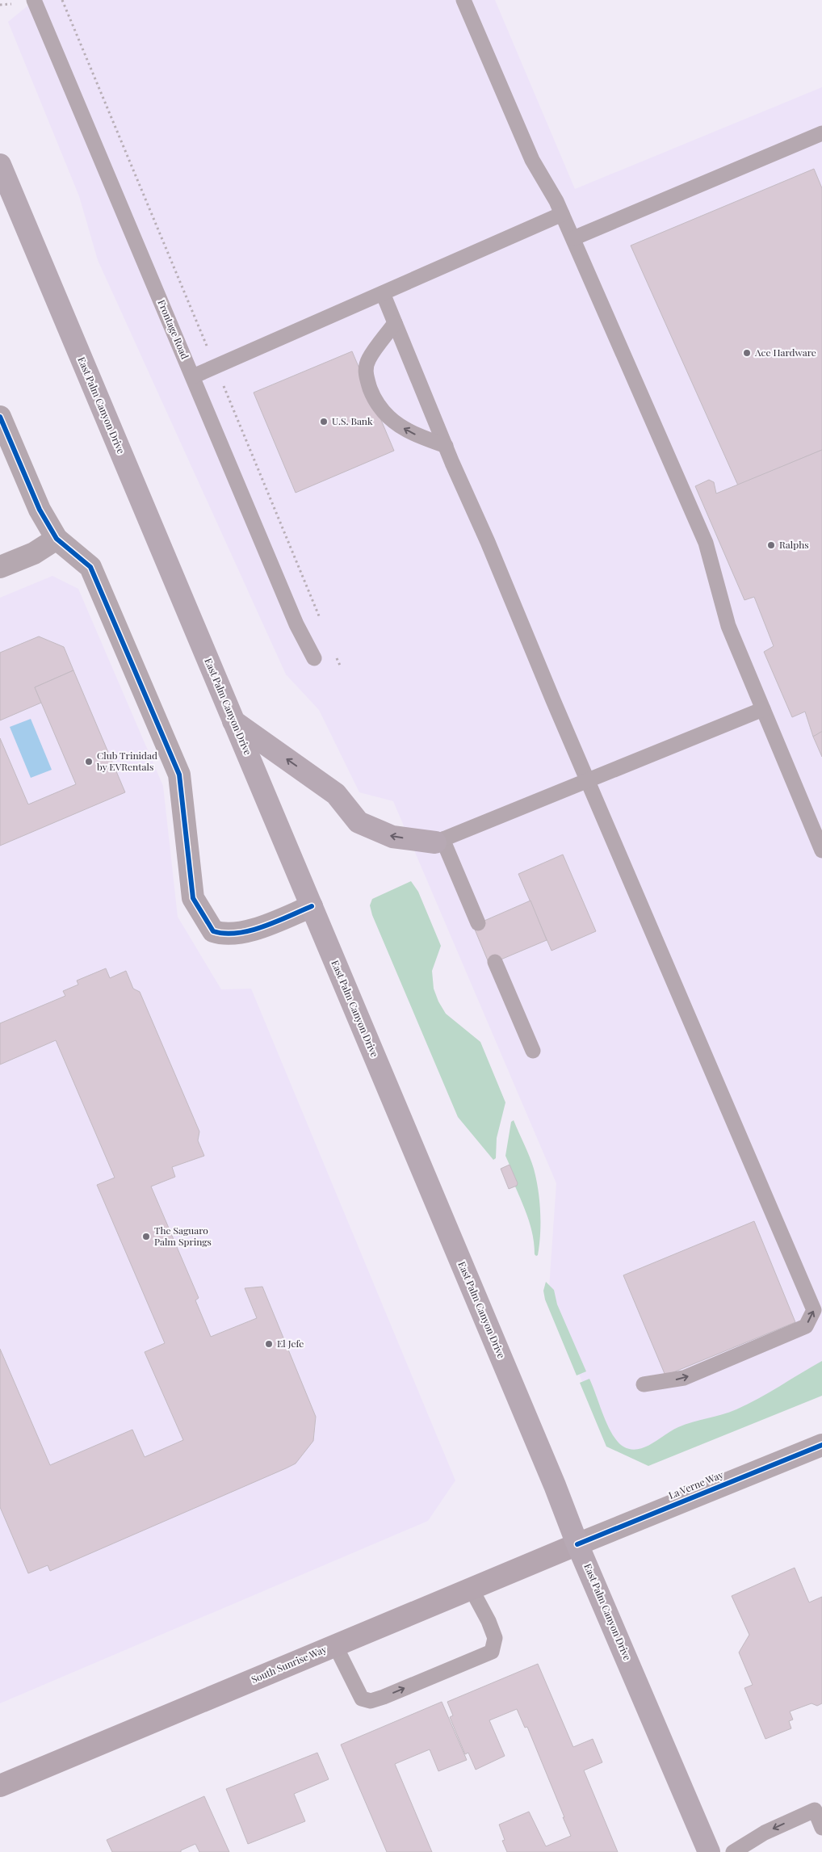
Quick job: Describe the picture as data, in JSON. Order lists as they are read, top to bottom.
{
  "streets": {
    "main road": ["East Palm Canyon Drive", "South Sunrise Way"],
    "street": ["La Verne Way"],
    "lane": ["Frontage Road"]
  },
  "crossings": [
    ["East Palm Canyon Drive", "La Verne Way"],
    ["East Palm Canyon Drive", "South Sunrise Way"],
    ["La Verne Way", "South Sunrise Way"]
  ],
  "places": [
    "Ace Hardware",
    "U.S. Bank",
    "Ralphs",
    "Club Trinidad by EVRentals",
    "The Saguaro Palm Springs",
    "El Jefe"
  ]
}
